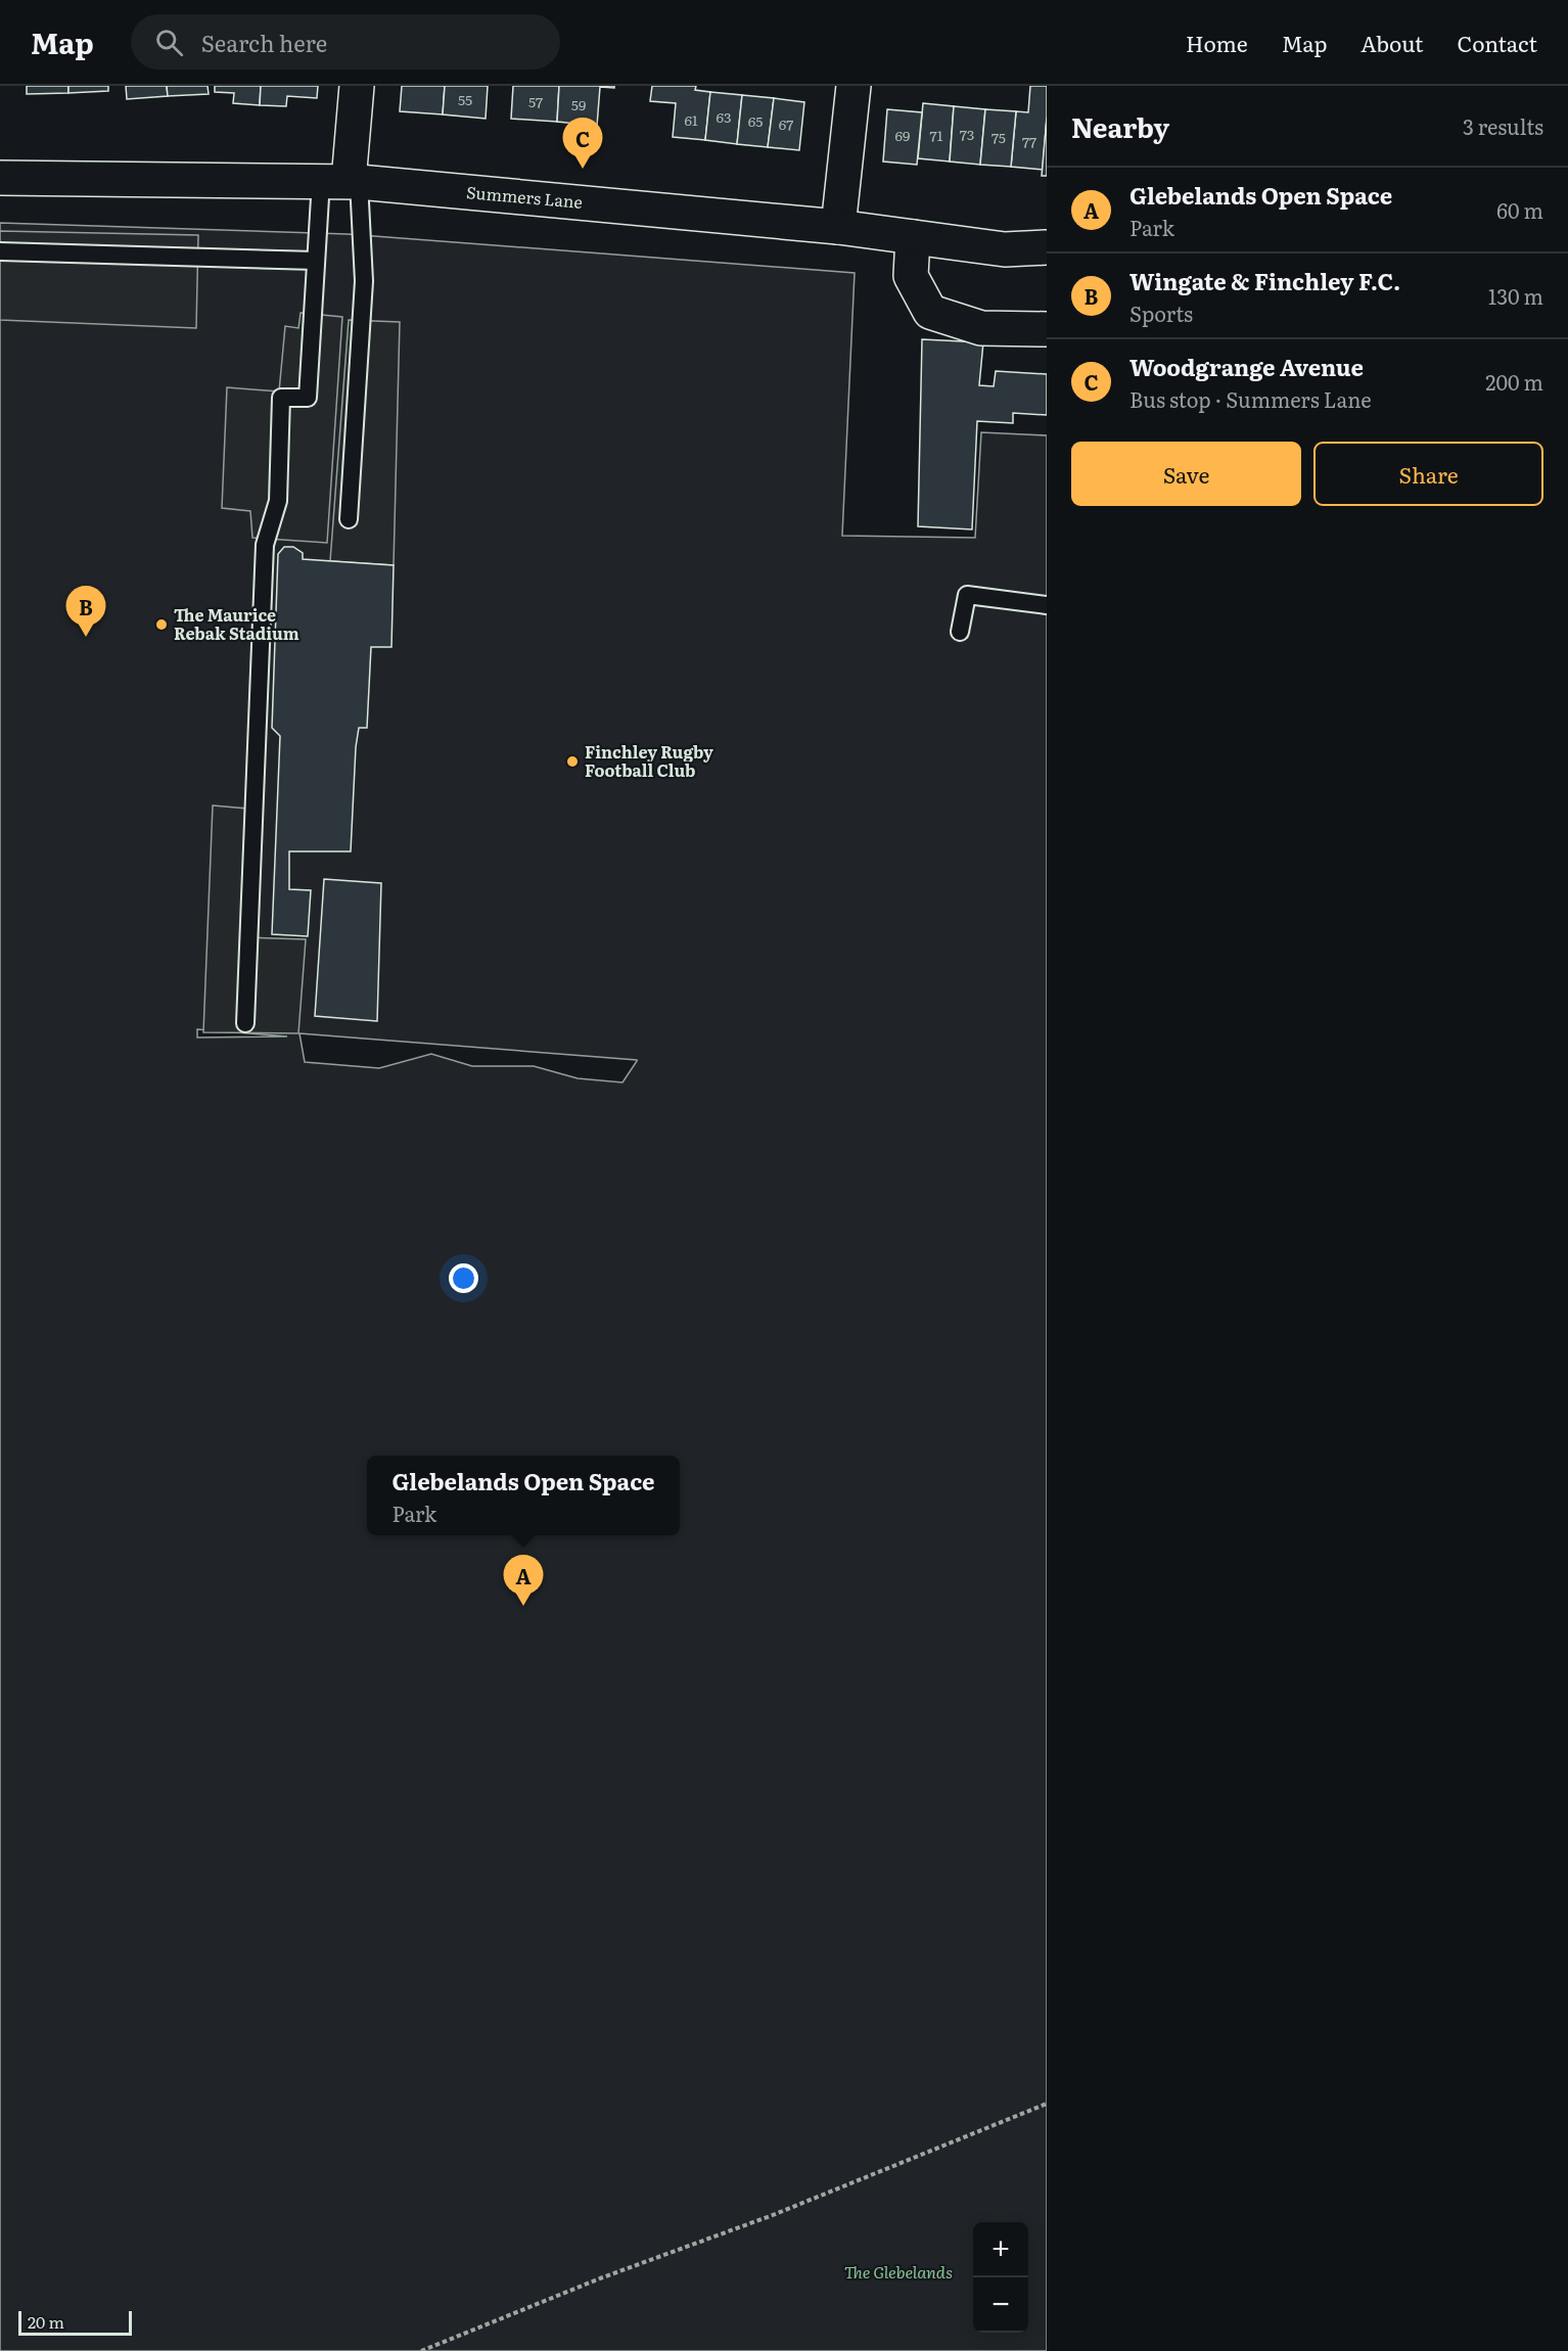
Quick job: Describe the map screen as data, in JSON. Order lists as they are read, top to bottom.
{
  "streets": {
    "street": ["Summers Lane"]
  },
  "parks": ["The Glebelands"],
  "places": ["The Maurice Rebak Stadium", "Finchley Rugby Football Club"],
  "house_numbers": [
    "55",
    "57",
    "59",
    "63",
    "61",
    "65",
    "67",
    "73",
    "69",
    "71",
    "75",
    "77"
  ],
  "scale_bar": "20 m",
  "page": {
    "header": "Map",
    "search": "Search here",
    "nav": [
      "Home",
      "Map",
      "About",
      "Contact"
    ],
    "heading": ["Nearby", "3 results"],
    "pins": ["C", "B", "A"],
    "list": [
      {
        "mark": "A",
        "name": "Glebelands Open Space",
        "note": "Park",
        "value": "60 m"
      },
      {
        "mark": "B",
        "name": "Wingate & Finchley F.C.",
        "note": "Sports",
        "value": "130 m"
      },
      {
        "mark": "C",
        "name": "Woodgrange Avenue",
        "note": "Bus stop · Summers Lane",
        "value": "200 m"
      }
    ],
    "buttons": ["Save", "Share"],
    "popup": ["Glebelands Open Space", "Park"],
    "map_buttons": ["+", "−"],
    "scale": "20 m"
  }
}
